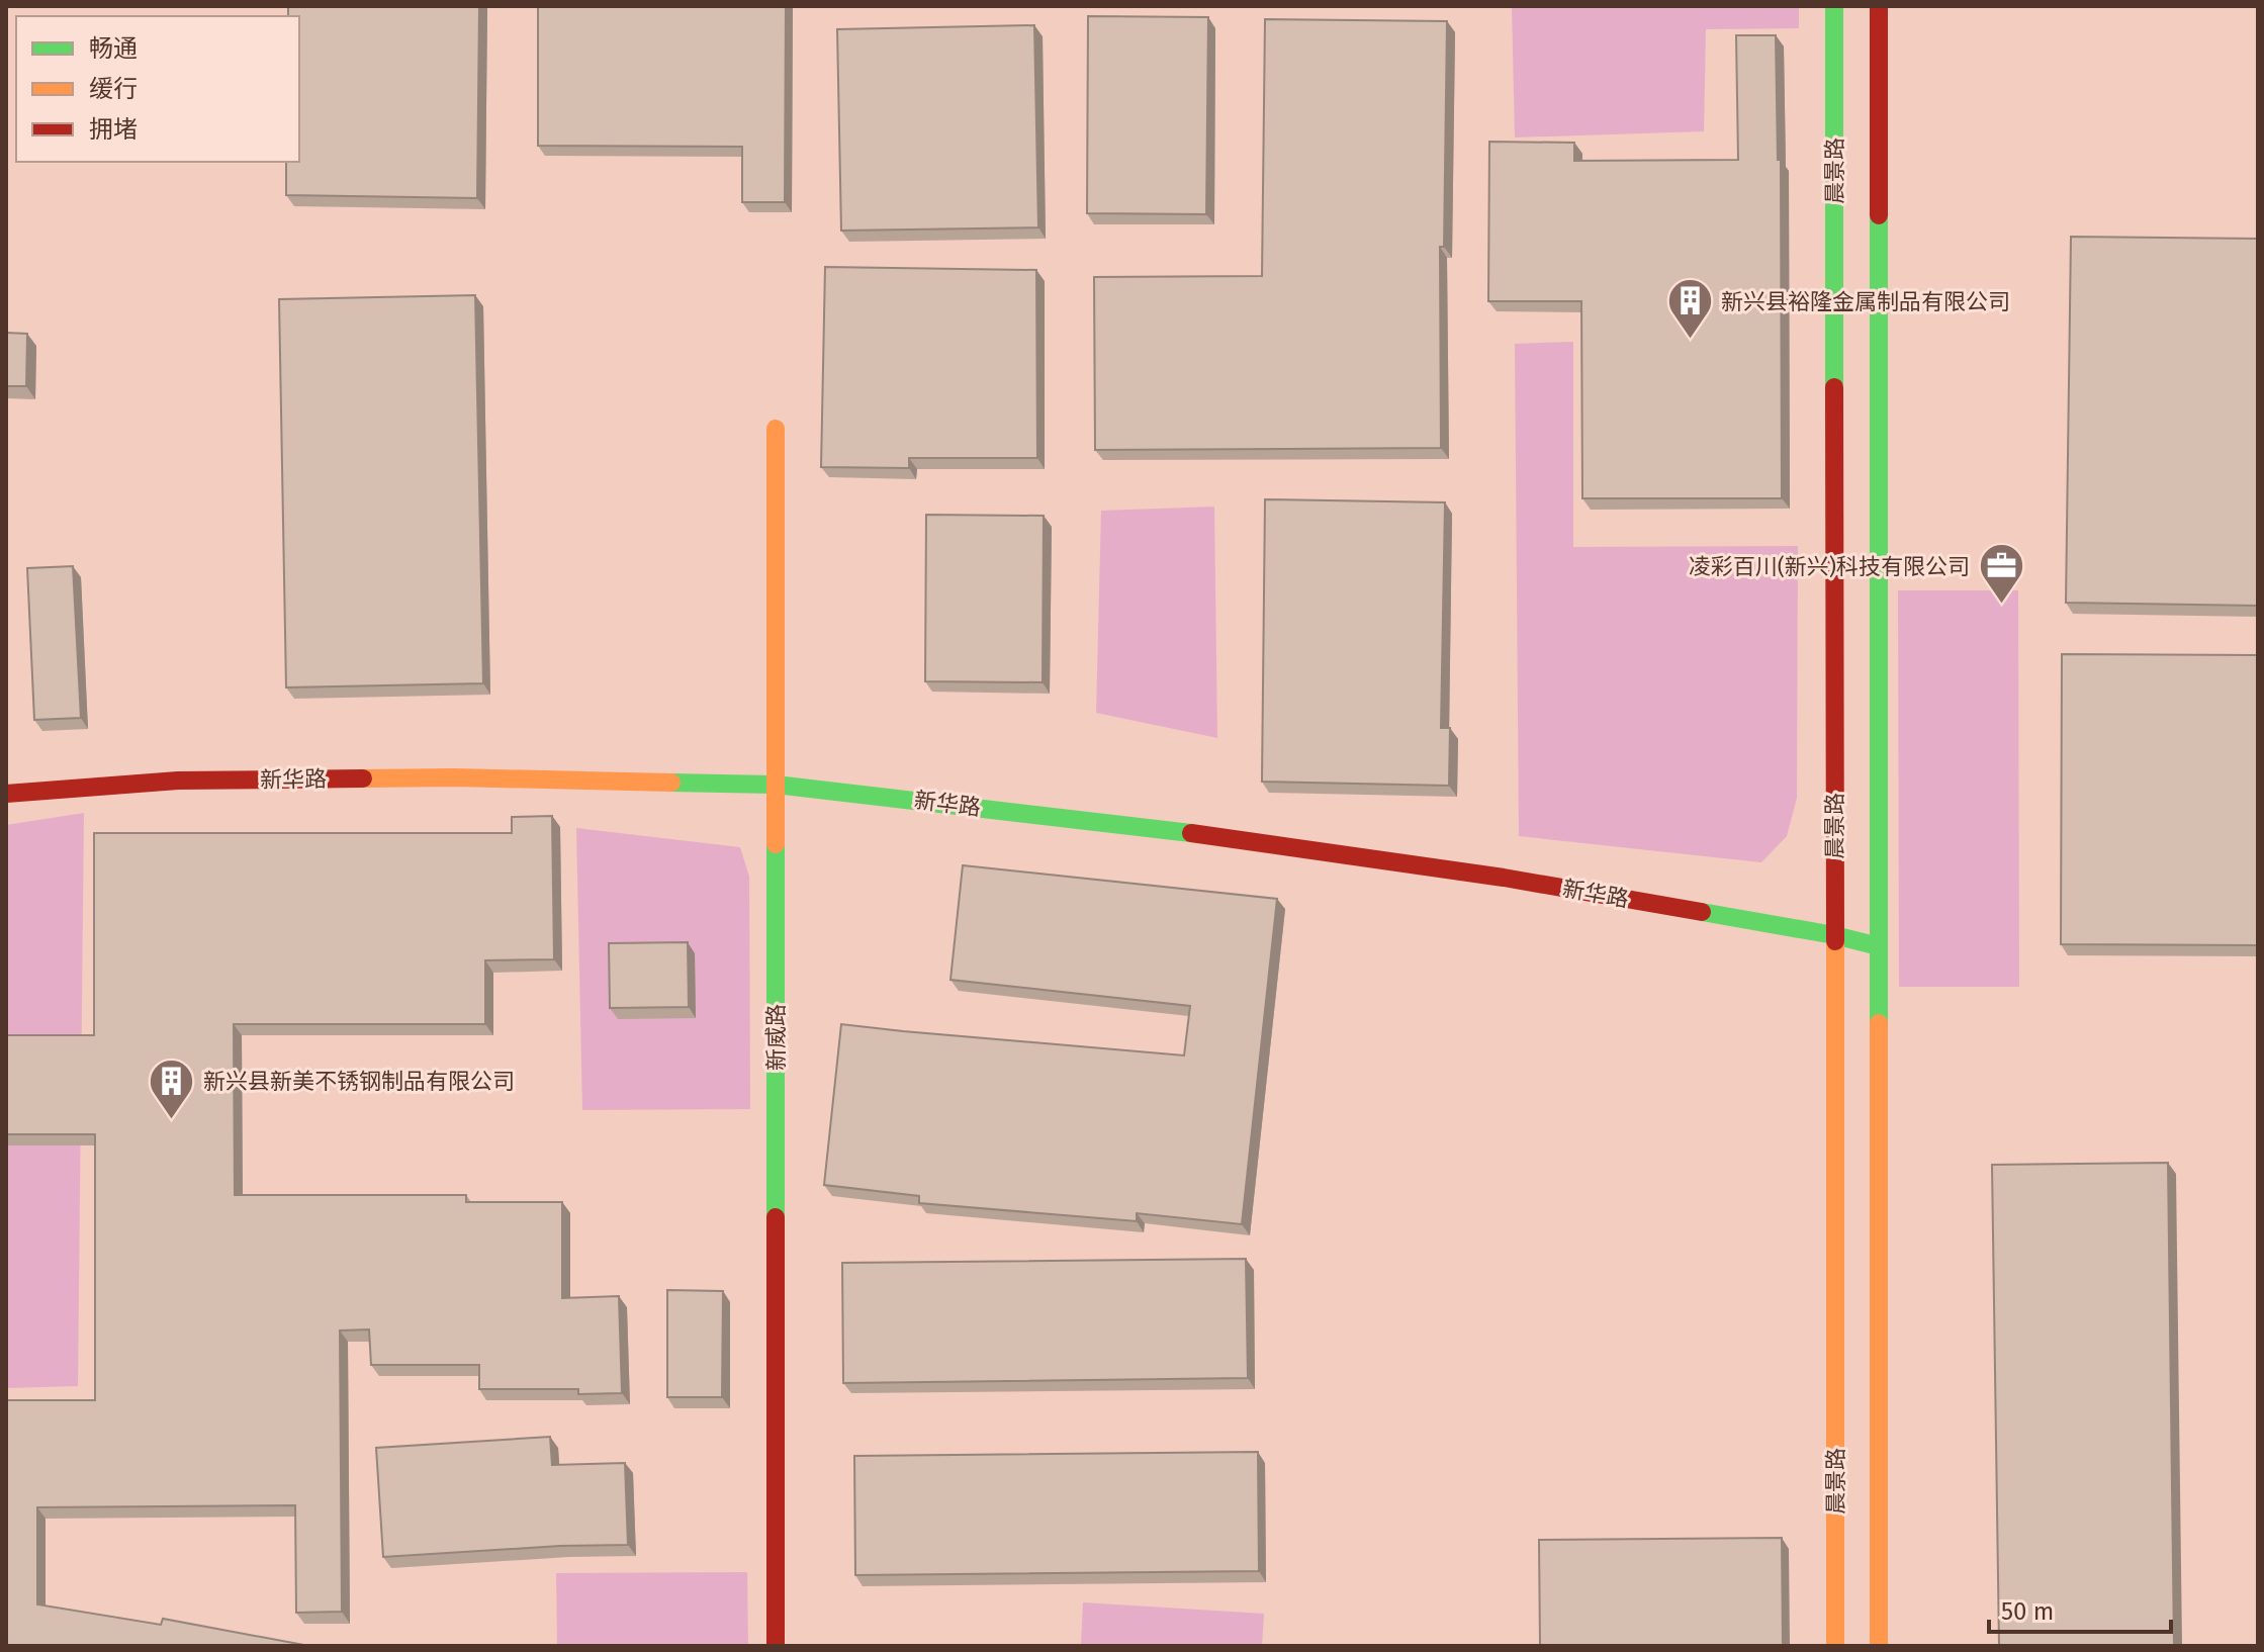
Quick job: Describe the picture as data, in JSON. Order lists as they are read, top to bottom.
{
  "streets": {
    "street": ["晨景路", "新华路", "新威路"]
  },
  "crossings": [
    ["晨景路", "新华路"],
    ["新华路", "新威路"]
  ],
  "places": {
    "building": ["新兴县裕隆金属制品有限公司", "新兴县新美不锈钢制品有限公司"],
    "office": ["凌彩百川(新兴)科技有限公司"]
  },
  "legend": ["畅通", "缓行", "拥堵"],
  "scale_bar": "50 m"
}
